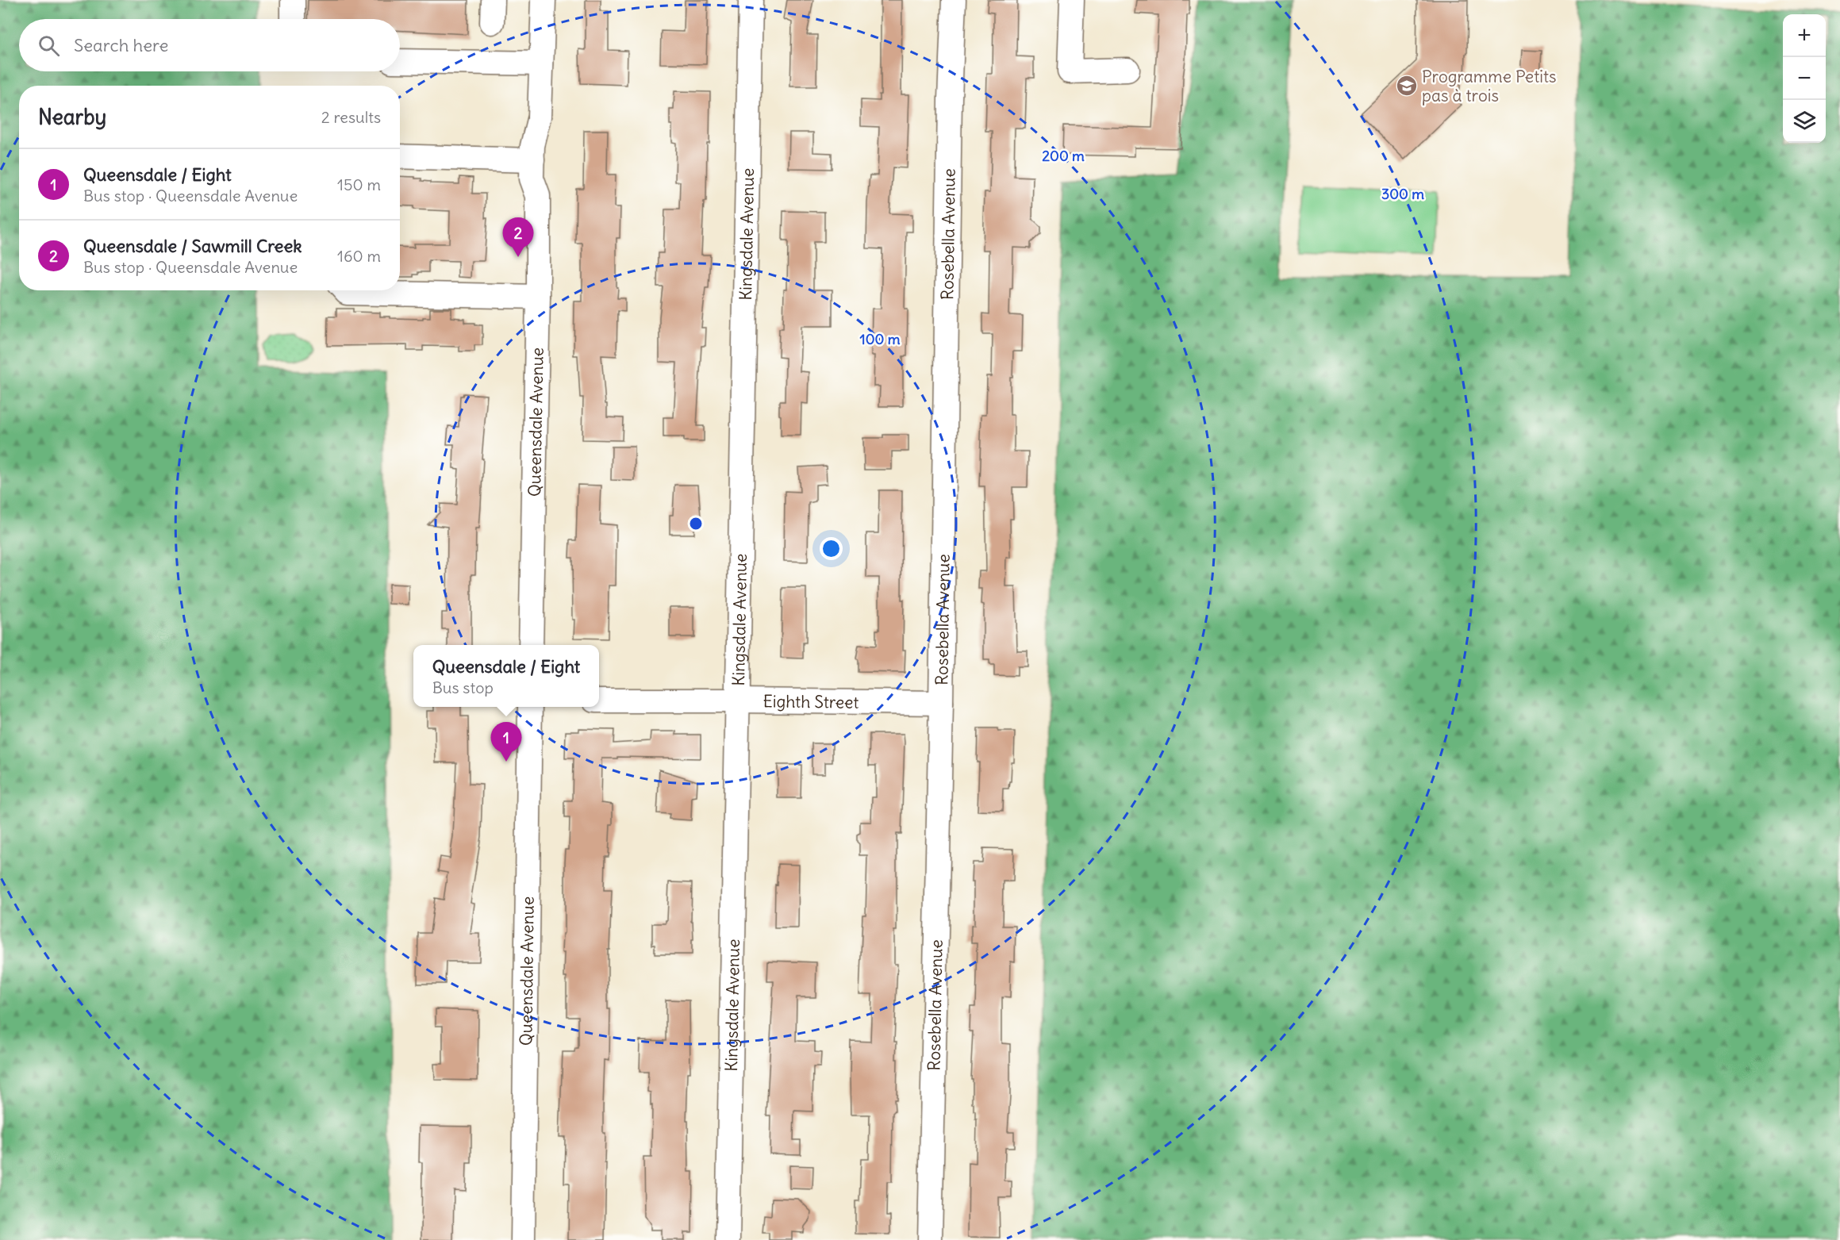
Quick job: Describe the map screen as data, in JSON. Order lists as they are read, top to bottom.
{
  "streets": {
    "street": [
      "Kingsdale Avenue",
      "Rosebella Avenue",
      "Queensdale Avenue",
      "Eighth Street"
    ]
  },
  "crossings": [
    ["Kingsdale Avenue", "Eighth Street"],
    ["Rosebella Avenue", "Eighth Street"]
  ],
  "places": {
    "school or university": ["Programme Petits pas à trois"]
  },
  "page": {
    "map_buttons": ["+", "−"],
    "search": "Search here",
    "heading": ["Nearby", "2 results"],
    "list": [
      {
        "mark": "1",
        "name": "Queensdale / Eight",
        "note": "Bus stop · Queensdale Avenue",
        "value": "150 m"
      },
      {
        "mark": "2",
        "name": "Queensdale / Sawmill Creek",
        "note": "Bus stop · Queensdale Avenue",
        "value": "160 m"
      }
    ],
    "pins": ["2", "1"],
    "popup": ["Queensdale / Eight", "Bus stop"]
  },
  "rings": ["200 m", "300 m", "100 m"]
}
